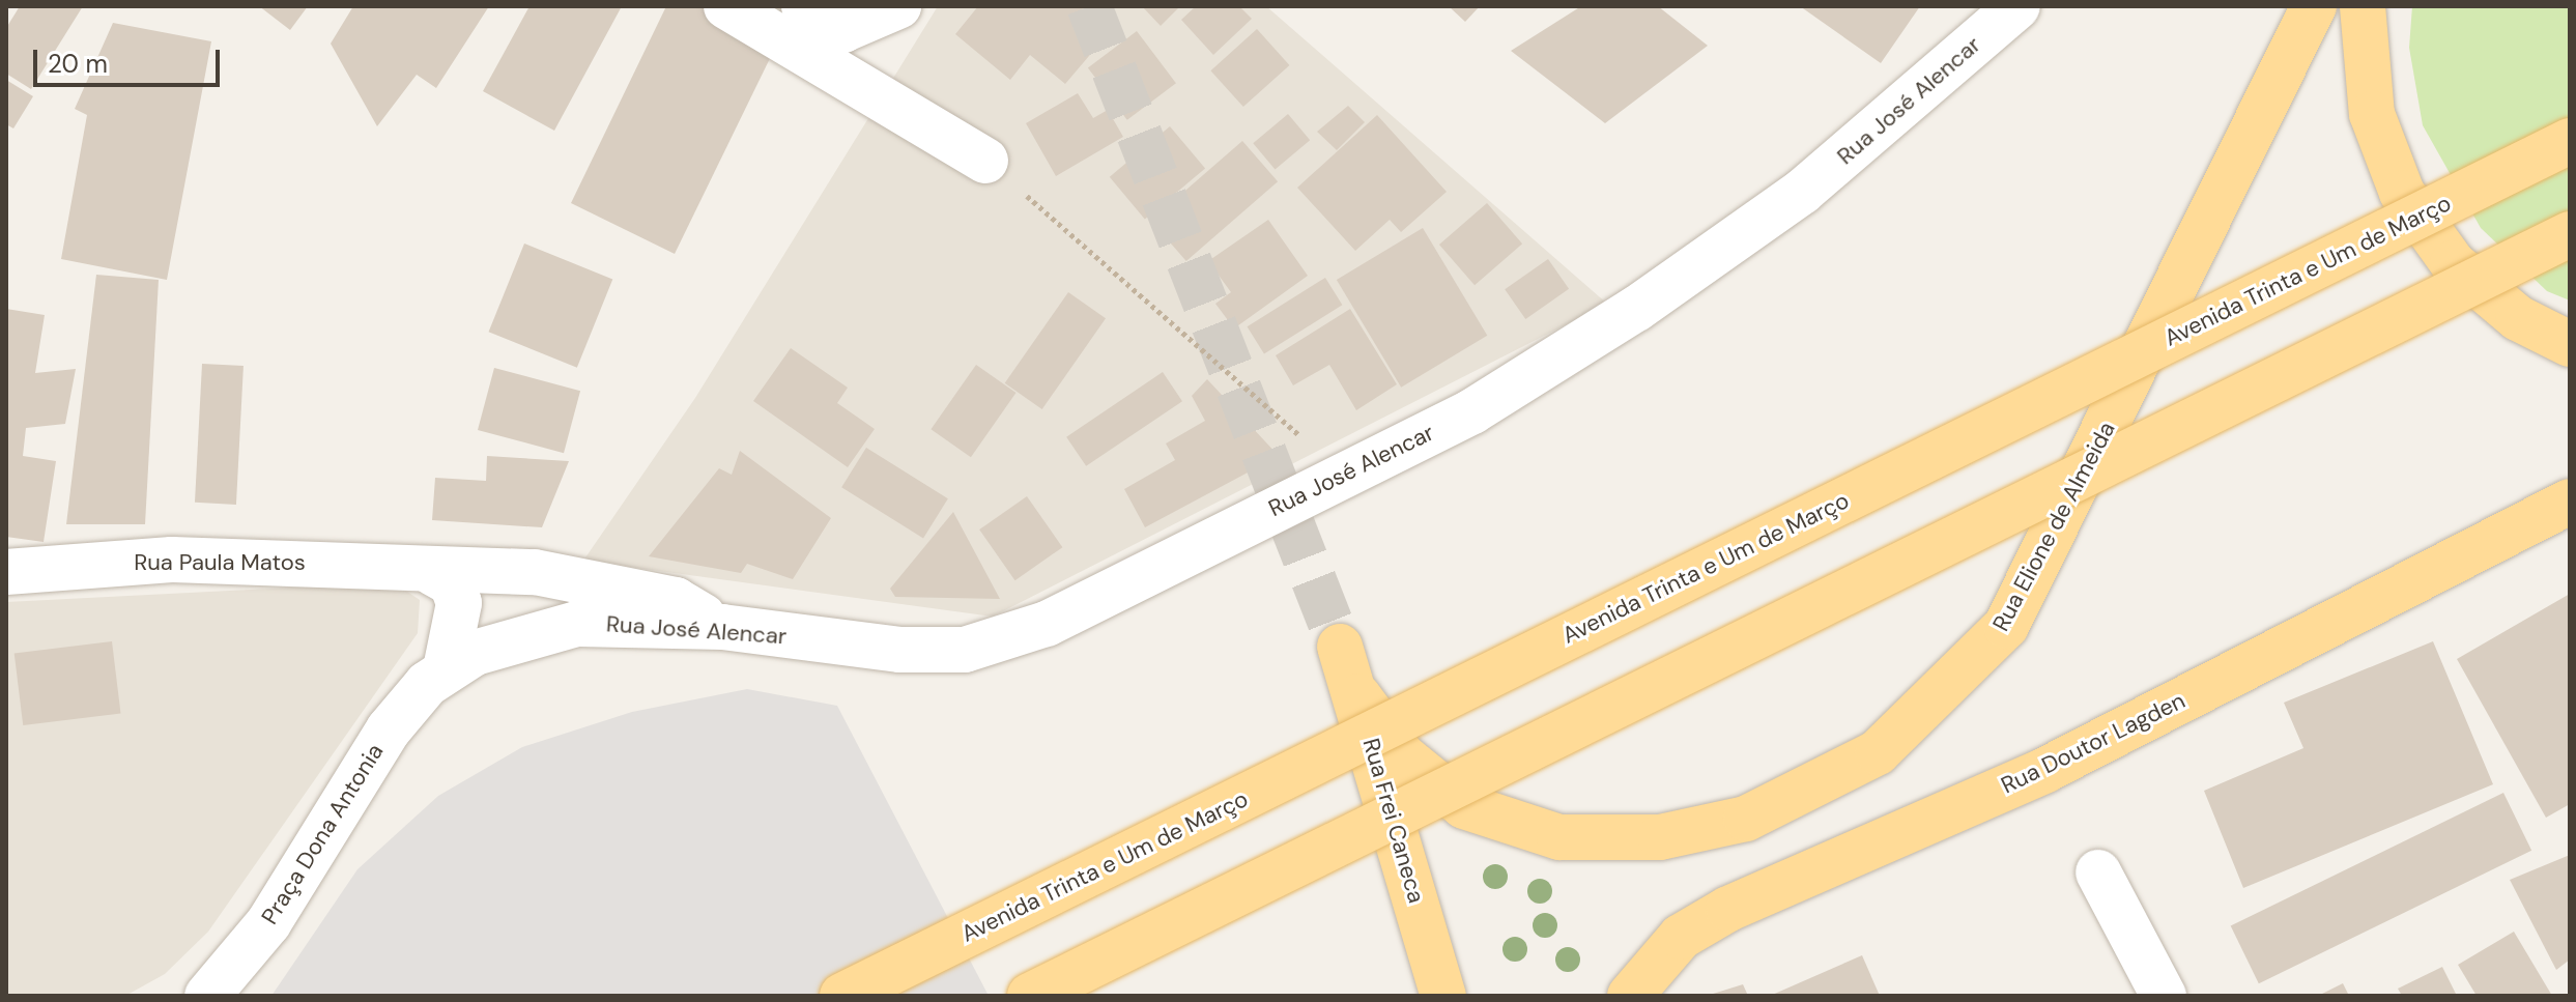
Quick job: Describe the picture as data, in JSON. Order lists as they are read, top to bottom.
{
  "streets": {
    "main road": [
      "Avenida Trinta e Um de Março",
      "Rua Elione de Almeida",
      "Rua Doutor Lagden",
      "Rua Frei Caneca"
    ],
    "street": ["Rua José Alencar", "Rua Paula Matos", "Praça Dona Antonia"]
  },
  "crossings": [
    ["Rua José Alencar", "Rua Paula Matos"],
    ["Rua José Alencar", "Praça Dona Antonia"],
    ["Rua Elione de Almeida", "Rua Frei Caneca"]
  ],
  "scale_bar": "20 m"
}
